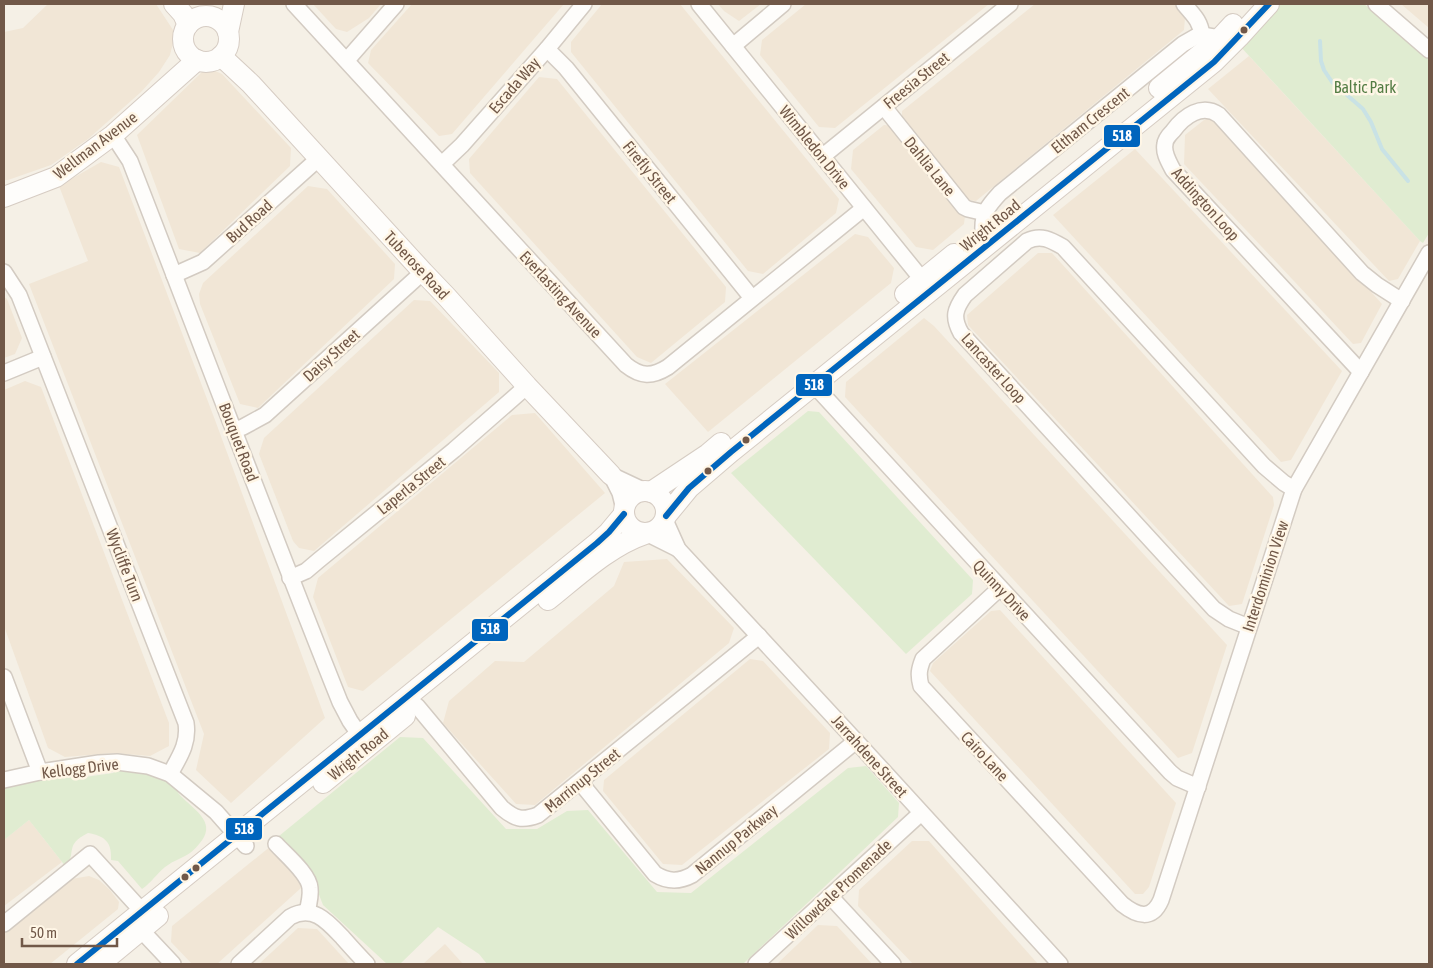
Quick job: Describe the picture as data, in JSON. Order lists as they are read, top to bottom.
{
  "streets": {
    "main road": ["Wellman Avenue", "Wright Road", "Tuberose Road"],
    "street": [
      "Freesia Street",
      "Escada Way",
      "Wimbledon Drive",
      "Dahlia Lane",
      "Firefly Street",
      "Addington Loop",
      "Bud Road",
      "Everlasting Avenue",
      "Daisy Street",
      "Lancaster Loop",
      "Bouquet Road",
      "Laperla Street",
      "Wycliffe Turn",
      "Interdominion View",
      "Quinny Drive",
      "Jarrahdene Street",
      "Cairo Lane",
      "Kellogg Drive",
      "Marrinup Street",
      "Nannup Parkway",
      "Willowdale Promenade"
    ]
  },
  "crossings": [
    ["Freesia Street", "Wimbledon Drive"],
    ["Freesia Street", "Dahlia Lane"],
    ["Escada Way", "Firefly Street"],
    ["Escada Way", "Everlasting Avenue"],
    ["Wellman Avenue", "Tuberose Road"],
    ["Wellman Avenue", "Bouquet Road"],
    ["Wimbledon Drive", "Wright Road"],
    ["Wimbledon Drive", "Everlasting Avenue"],
    ["Dahlia Lane", "Wright Road"],
    ["Firefly Street", "Everlasting Avenue"],
    ["Addington Loop", "Interdominion View"],
    ["Bud Road", "Tuberose Road"],
    ["Bud Road", "Bouquet Road"],
    ["Wright Road", "Tuberose Road"],
    ["Wright Road", "Bouquet Road"],
    ["Wright Road", "Quinny Drive"],
    ["Wright Road", "Jarrahdene Street"],
    ["Wright Road", "Kellogg Drive"],
    ["Wright Road", "Marrinup Street"],
    ["Tuberose Road", "Daisy Street"],
    ["Tuberose Road", "Laperla Street"],
    ["Tuberose Road", "Jarrahdene Street"],
    ["Daisy Street", "Bouquet Road"],
    ["Lancaster Loop", "Interdominion View"],
    ["Bouquet Road", "Laperla Street"],
    ["Wycliffe Turn", "Kellogg Drive"],
    ["Interdominion View", "Quinny Drive"],
    ["Interdominion View", "Cairo Lane"],
    ["Quinny Drive", "Cairo Lane"],
    ["Jarrahdene Street", "Marrinup Street"],
    ["Jarrahdene Street", "Nannup Parkway"],
    ["Jarrahdene Street", "Willowdale Promenade"],
    ["Marrinup Street", "Nannup Parkway"]
  ],
  "parks": ["Baltic Park"],
  "lines": ["transit line 518"],
  "scale_bar": "50 m"
}
